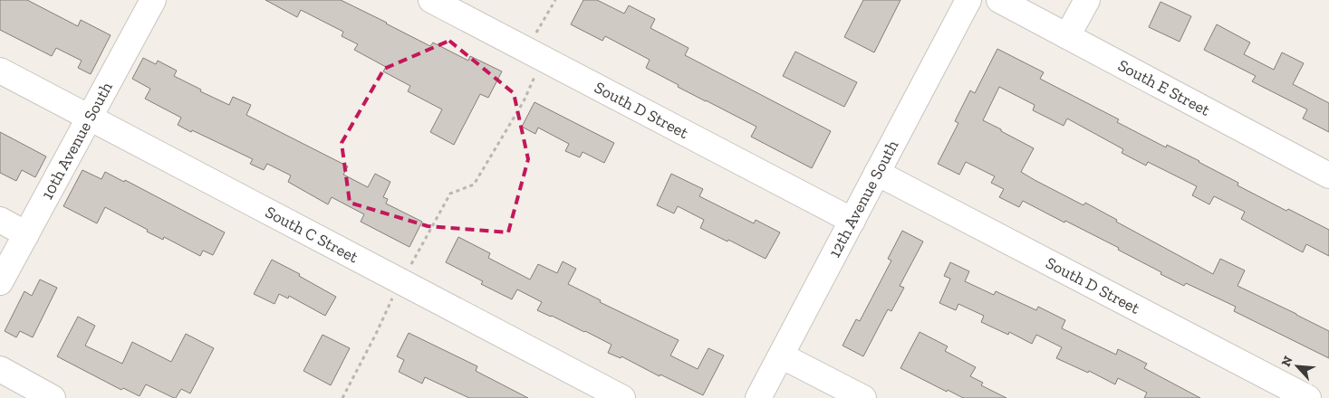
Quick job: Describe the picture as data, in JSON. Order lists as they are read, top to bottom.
{
  "streets": {
    "street": [
      "South E Street",
      "South D Street",
      "10th Avenue South",
      "12th Avenue South",
      "South C Street"
    ]
  },
  "crossings": [
    ["South D Street", "12th Avenue South"],
    ["10th Avenue South", "South C Street"]
  ],
  "north": "top left"
}
